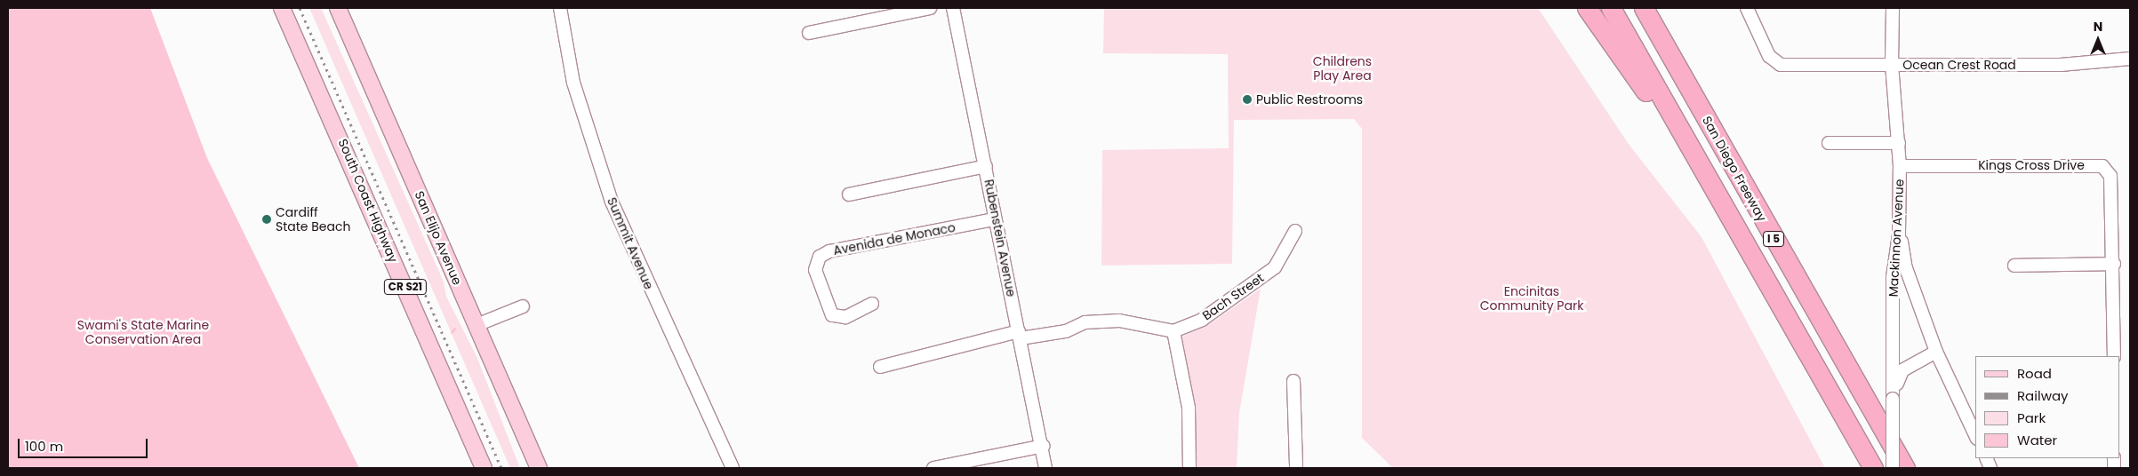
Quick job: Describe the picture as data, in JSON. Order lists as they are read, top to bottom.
{
  "streets": {
    "highway": ["San Diego Freeway", "I 5"],
    "main road": ["South Coast Highway", "San Elijo Avenue", "CR S21"],
    "street": [
      "Ocean Crest Road",
      "Kings Cross Drive",
      "Rubenstein Avenue",
      "Mackinnon Avenue",
      "Avenida de Monaco",
      "Summit Avenue",
      "Bach Street"
    ]
  },
  "crossings": [
    ["Ocean Crest Road", "Mackinnon Avenue"],
    ["Kings Cross Drive", "Mackinnon Avenue"],
    ["Rubenstein Avenue", "Avenida de Monaco"]
  ],
  "parks": ["Childrens Play Area", "Encinitas Community Park", "Swami's State Marine Conservation Area"],
  "places": ["Public Restrooms", "Cardiff State Beach"],
  "legend": [
    "Road",
    "Railway",
    "Park",
    "Water"
  ],
  "scale_bar": "100 m",
  "north": "top"
}
